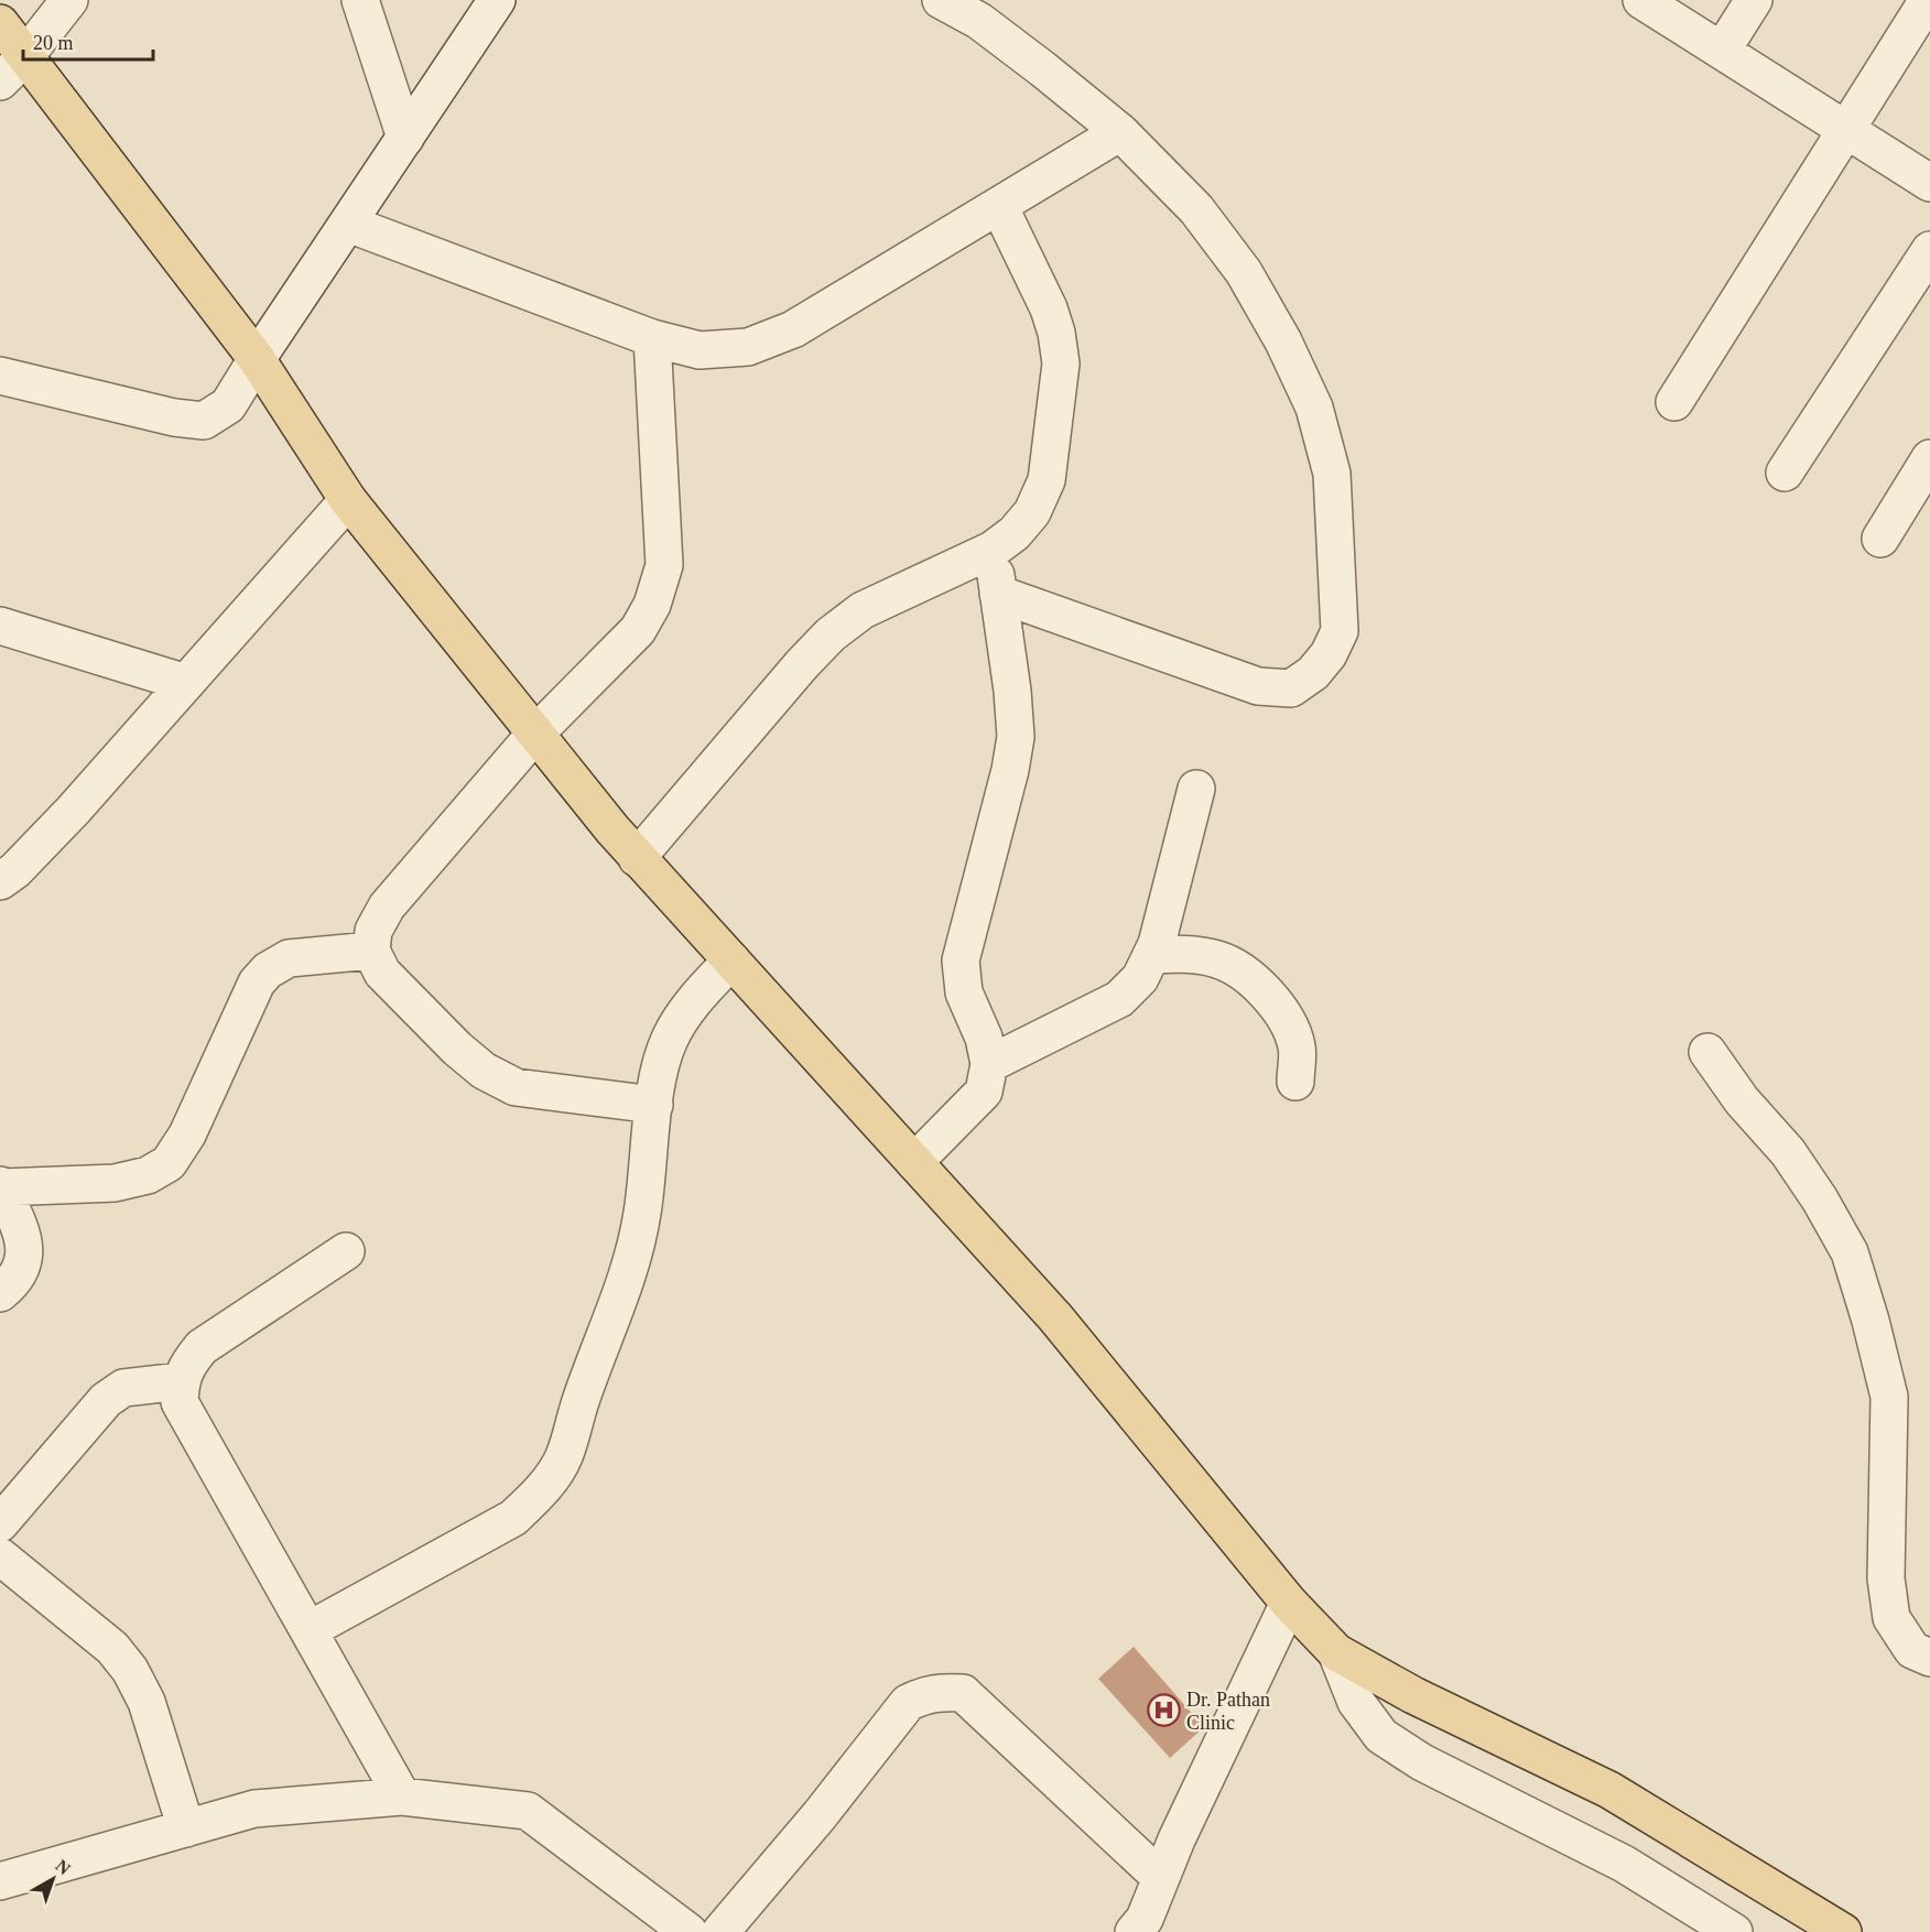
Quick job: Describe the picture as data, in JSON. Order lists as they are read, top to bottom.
{
  "places": {
    "hospital": ["Dr. Pathan Clinic"]
  },
  "scale_bar": "20 m",
  "north": "top right"
}
